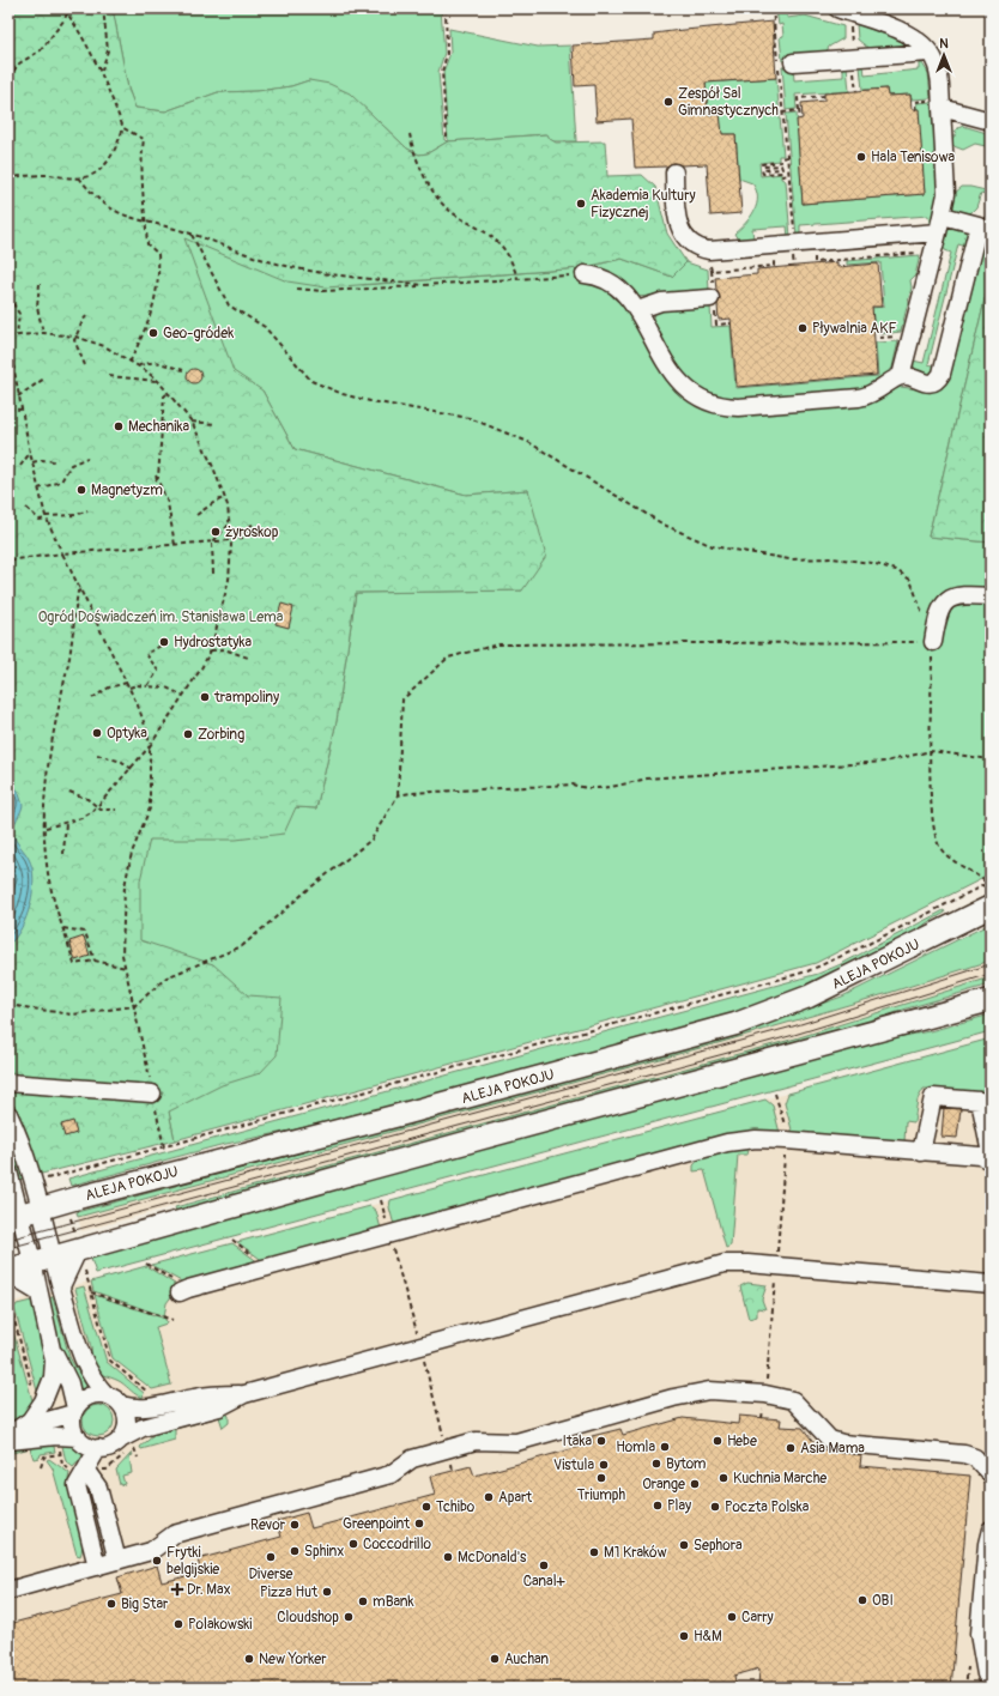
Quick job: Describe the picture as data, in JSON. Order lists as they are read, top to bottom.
{
  "streets": {
    "main road": ["ALEJA POKOJU"]
  },
  "parks": ["Ogród Doświadczeń im. Stanisława Lema"],
  "places": {
    "other": [
      "Zespół Sal Gimnastycznych",
      "Hala Tenisowa",
      "Akademia Kultury Fizycznej",
      "Pływalnia AKF",
      "Geo-gródek",
      "Mechanika",
      "Magnetyzm",
      "żyroskop",
      "Hydrostatyka",
      "trampoliny",
      "Optyka",
      "Zorbing",
      "Itaka",
      "Hebe",
      "Homla",
      "Asia Mama",
      "Bytom",
      "Vistula",
      "Triumph",
      "Kuchnia Marche",
      "Orange",
      "Apart",
      "Play",
      "Tchibo",
      "Poczta Polska",
      "Greenpoint",
      "Revor",
      "Coccodrillo",
      "Sephora",
      "Sphinx",
      "M1 Kraków",
      "Diverse",
      "McDonald's",
      "Frytki belgijskie",
      "Canal+",
      "Pizza Hut",
      "OBI",
      "mBank",
      "Big Star",
      "Cloudshop",
      "Carry",
      "Polakowski",
      "H&M",
      "New Yorker",
      "Auchan"
    ],
    "health": ["Dr. Max"]
  },
  "north": "top"
}
